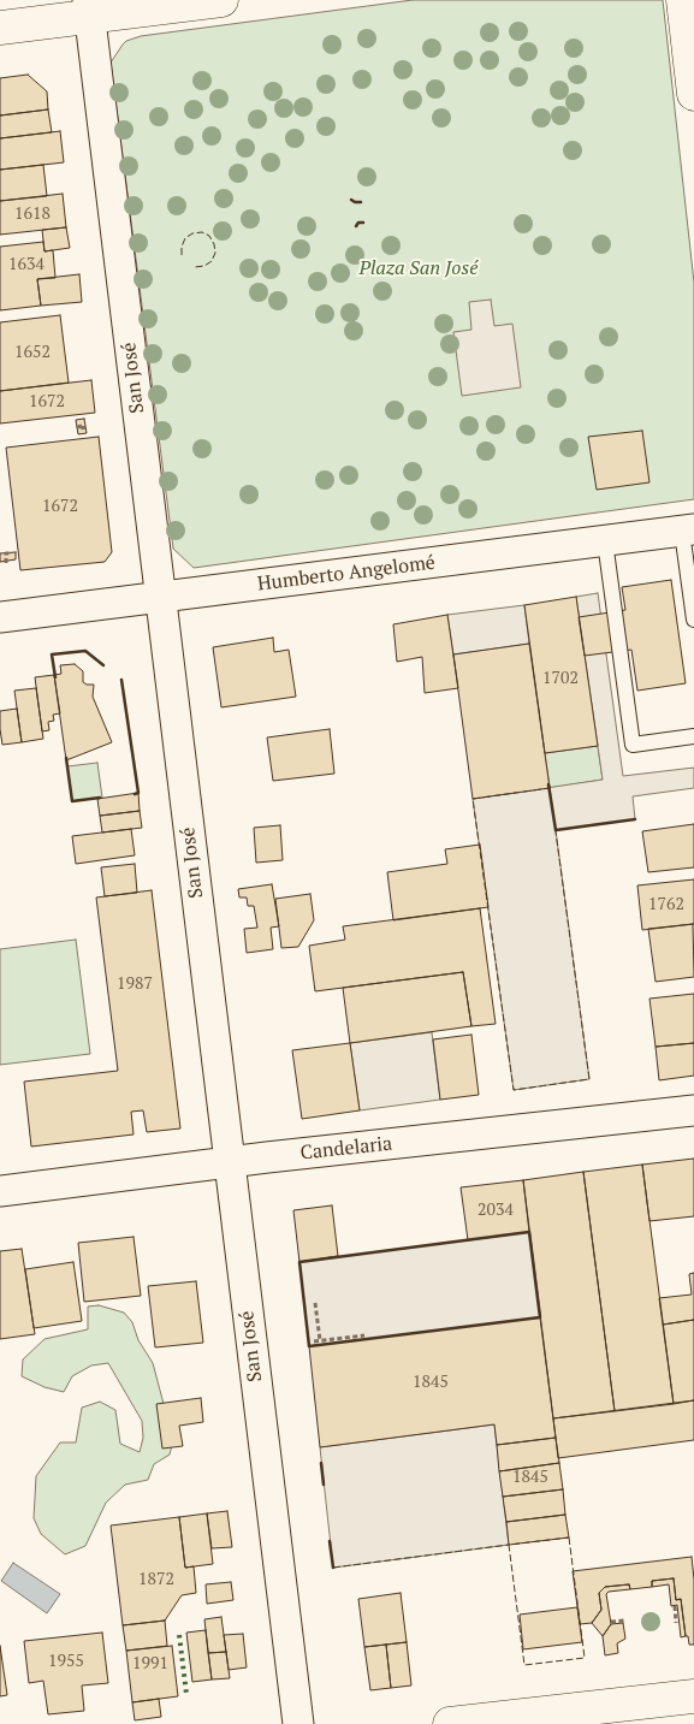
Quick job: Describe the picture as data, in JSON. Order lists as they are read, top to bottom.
{
  "streets": {
    "street": ["San José", "Humberto Angelomé", "Candelaria"]
  },
  "crossings": [
    ["San José", "Humberto Angelomé"],
    ["San José", "Candelaria"]
  ],
  "parks": ["Plaza San José"],
  "house_numbers": [
    "1618",
    "1634",
    "1652",
    "1672",
    "1672",
    "1702",
    "1762",
    "1987",
    "2034",
    "1845",
    "1845",
    "1872",
    "1955",
    "1991"
  ]
}
